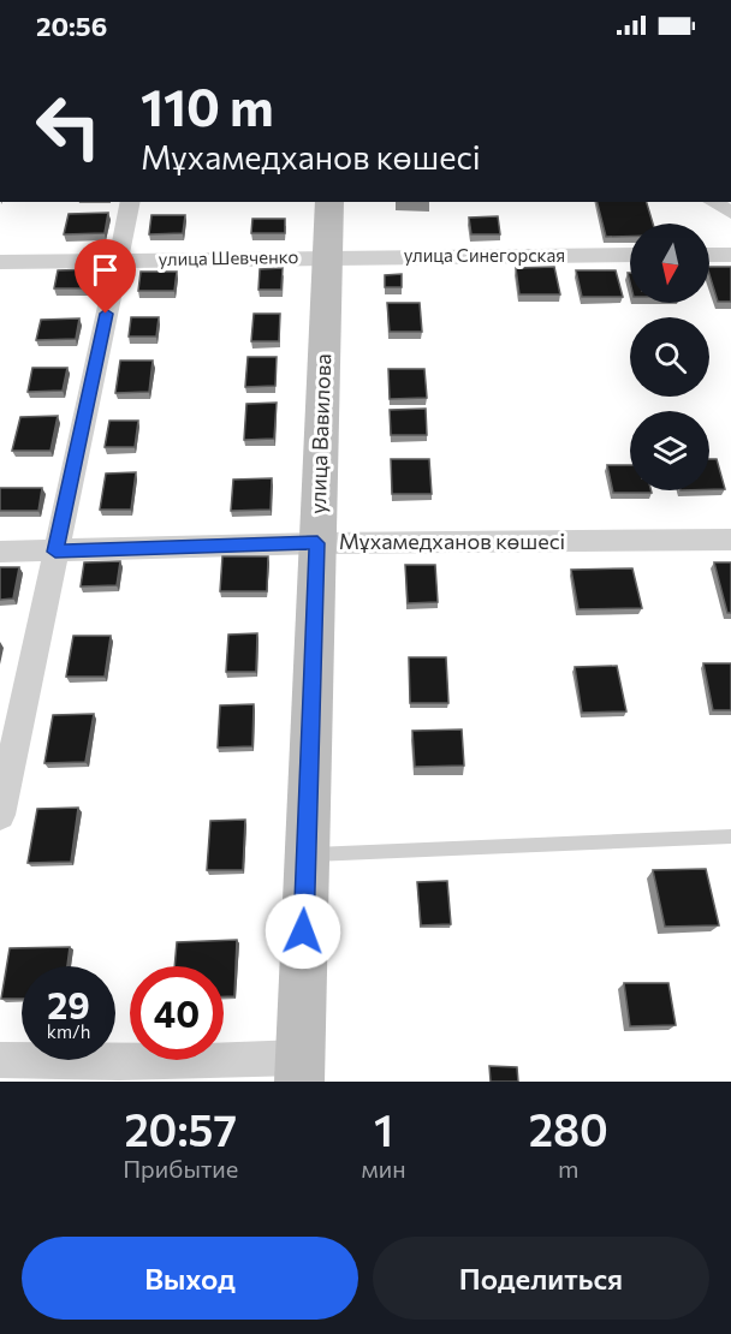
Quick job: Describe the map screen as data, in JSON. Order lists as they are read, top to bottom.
{
  "streets": {
    "street": [
      "улица Синегорская",
      "улица Шевченко",
      "улица Вавилова",
      "Мұхамедханов көшесі"
    ]
  },
  "crossings": [
    ["улица Синегорская", "улица Шевченко"],
    ["улица Синегорская", "улица Вавилова"],
    ["улица Шевченко", "улица Вавилова"],
    ["улица Вавилова", "Мұхамедханов көшесі"]
  ],
  "north": "bottom",
  "page": {
    "status": "20:56",
    "turn": ["110 m", "Мұхамедханов көшесі"],
    "speed": "29 km/h",
    "limit": "40",
    "eta": [
      "20:57",
      "Прибытие",
      "1",
      "мин",
      "280",
      "m"
    ],
    "buttons": ["Выход", "Поделиться"]
  }
}
